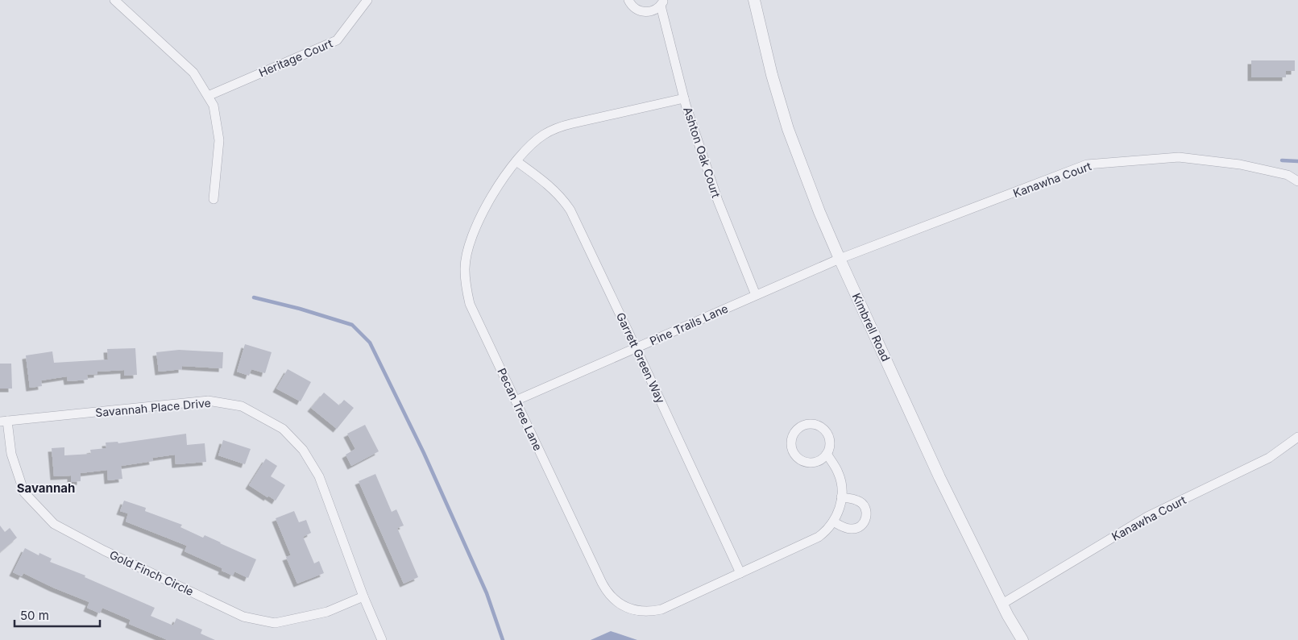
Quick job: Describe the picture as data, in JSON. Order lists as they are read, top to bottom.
{
  "streets": {
    "street": [
      "Heritage Court",
      "Ashton Oak Court",
      "Kanawha Court",
      "Pine Trails Lane",
      "Kimbrell Road",
      "Garrett Green Way",
      "Savannah Place Drive",
      "Pecan Tree Lane",
      "Gold Finch Circle"
    ]
  },
  "crossings": [
    ["Ashton Oak Court", "Pine Trails Lane"],
    ["Ashton Oak Court", "Pecan Tree Lane"],
    ["Kanawha Court", "Pine Trails Lane"],
    ["Kanawha Court", "Kimbrell Road"],
    ["Pine Trails Lane", "Kimbrell Road"],
    ["Pine Trails Lane", "Garrett Green Way"],
    ["Pine Trails Lane", "Pecan Tree Lane"],
    ["Garrett Green Way", "Pecan Tree Lane"],
    ["Savannah Place Drive", "Gold Finch Circle"]
  ],
  "districts": ["Savannah"],
  "scale_bar": "50 m"
}
